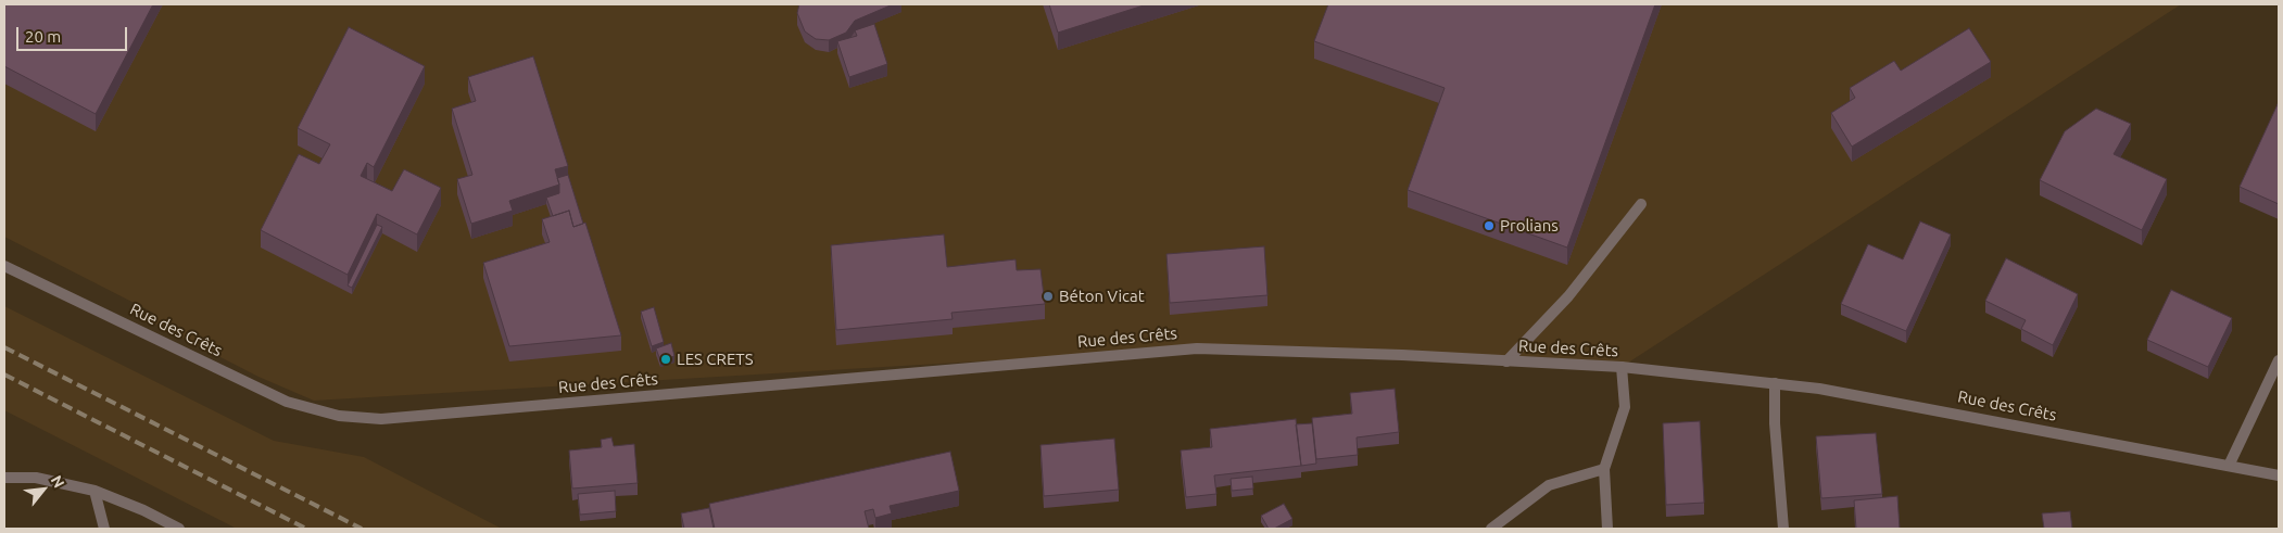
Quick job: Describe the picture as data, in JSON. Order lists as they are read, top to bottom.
{
  "streets": {
    "street": ["Rue des Crêts"]
  },
  "places": ["Prolians", "Béton Vicat", "LES CRETS"],
  "scale_bar": "20 m",
  "north": "top right"
}
